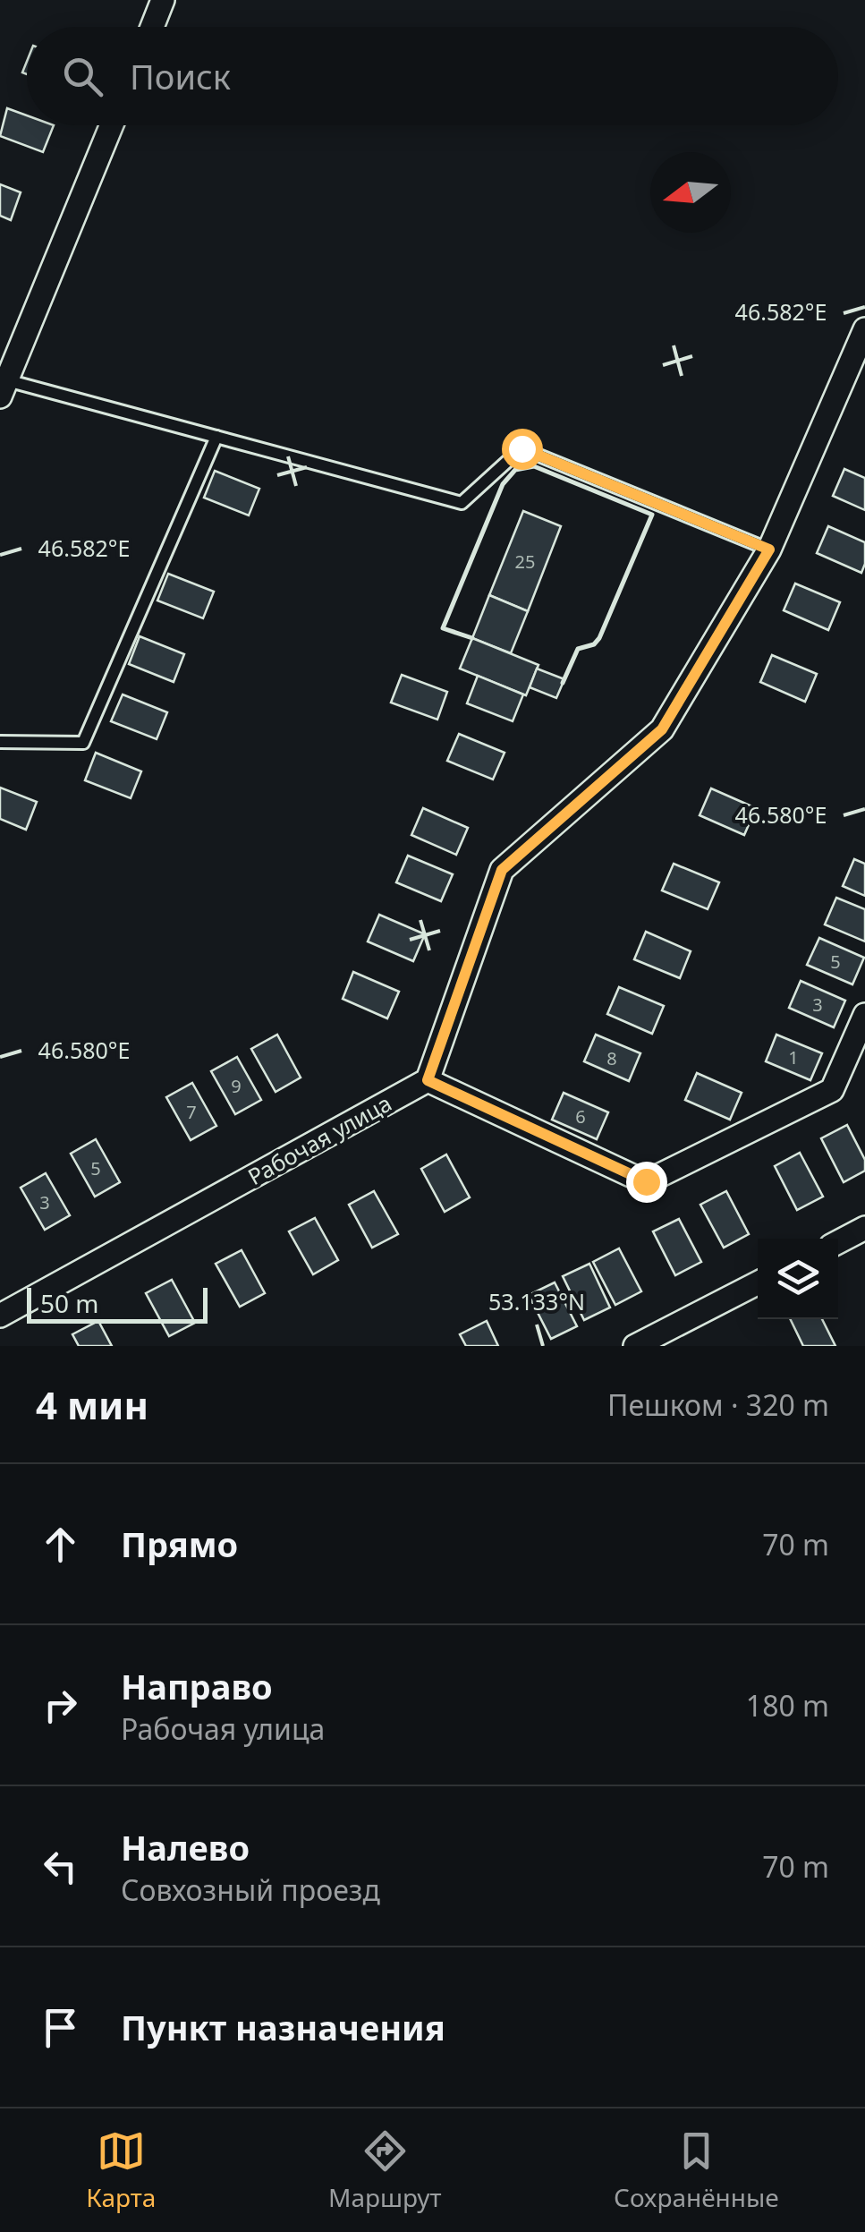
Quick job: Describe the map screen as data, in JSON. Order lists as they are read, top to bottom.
{
  "streets": {
    "street": ["Рабочая улица"]
  },
  "house_numbers": [
    "25",
    "5",
    "3",
    "1",
    "8",
    "9",
    "7",
    "6",
    "5",
    "3"
  ],
  "scale_bar": "50 m",
  "north": "left",
  "page": {
    "search": "Поиск",
    "scale": "50 m",
    "heading": ["4 мин", "Пешком · 320 m"],
    "list": [
      ["Прямо", "70 m"],
      ["Направо", "Рабочая улица", "180 m"],
      ["Налево", "Совхозный проезд", "70 m"],
      "Пункт назначения"
    ],
    "nav": ["Карта", "Маршрут", "Сохранённые"]
  },
  "coordinates": ["46.582°E", "46.580°E", "53.133°N"]
}
